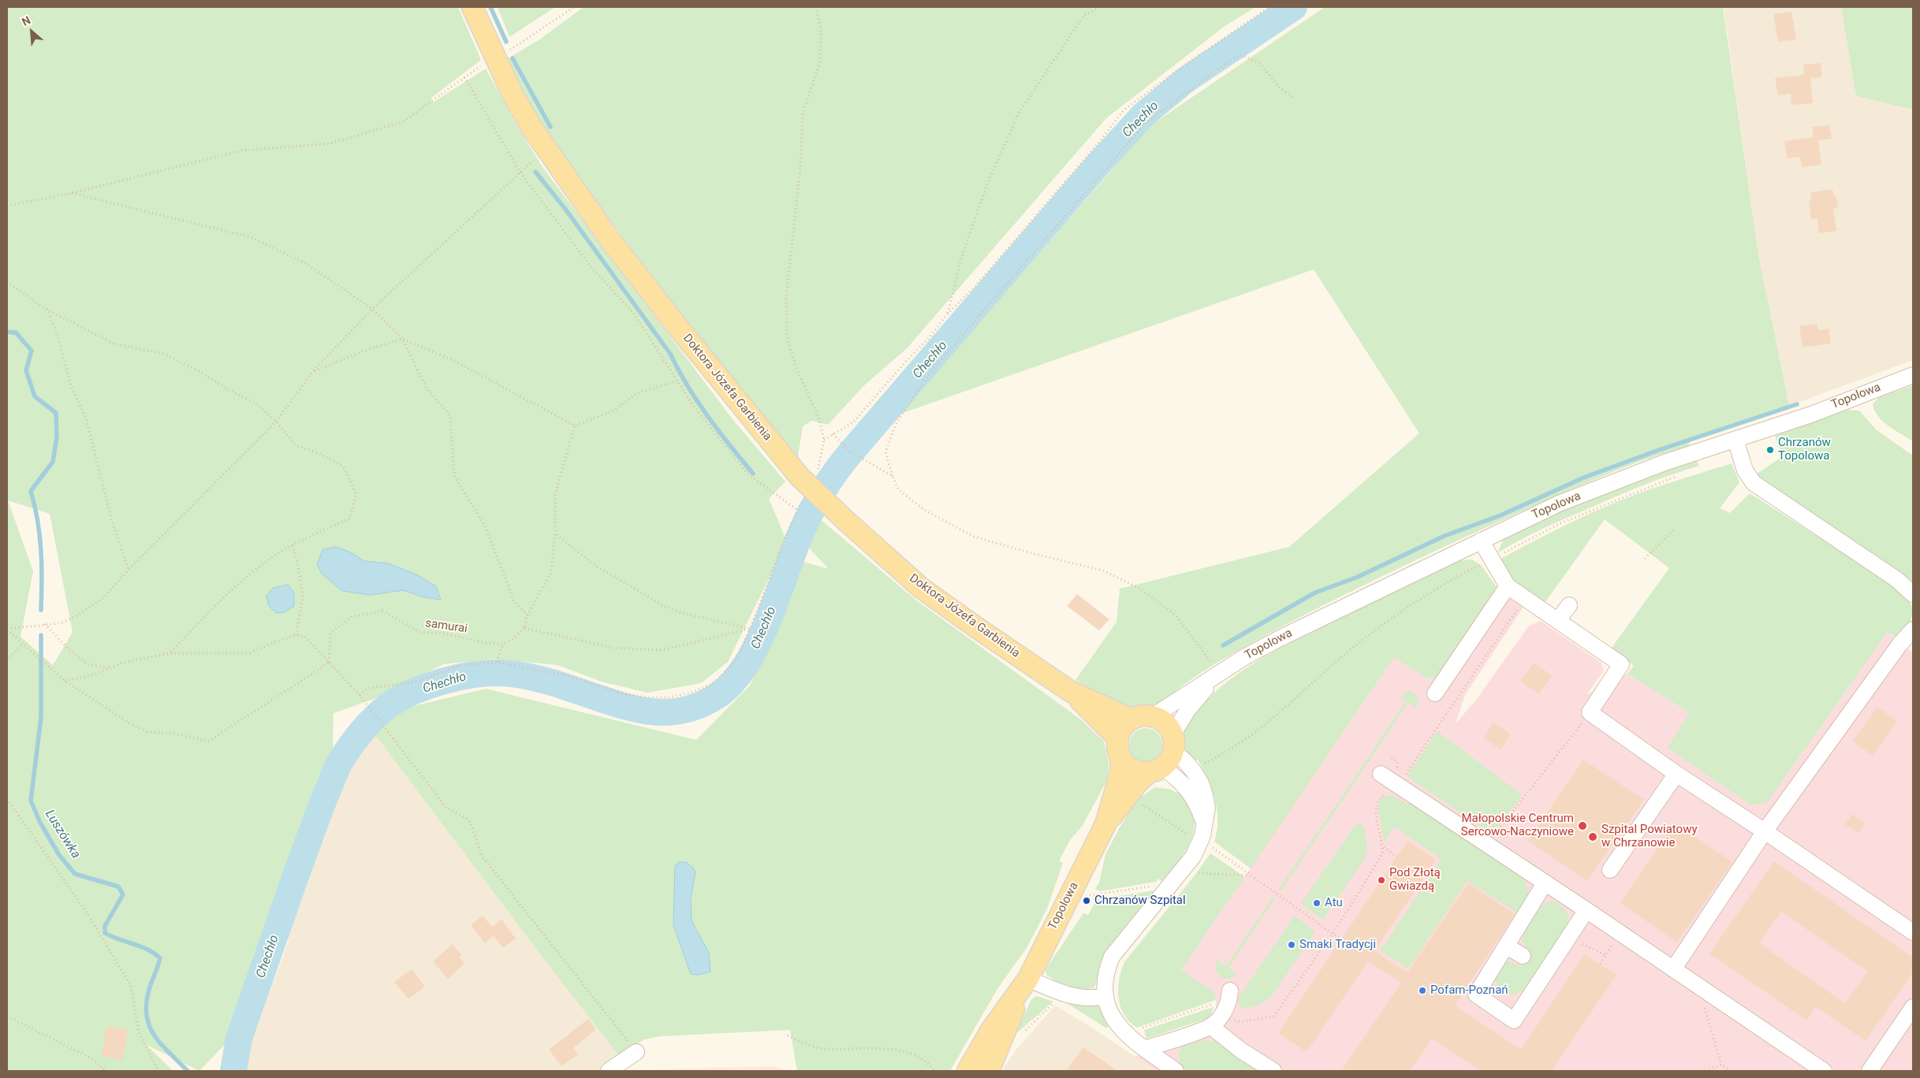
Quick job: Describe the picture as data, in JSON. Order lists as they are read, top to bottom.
{
  "streets": {
    "main road": ["Doktora Józefa Garbienia", "Topolowa"],
    "path": ["samurai"]
  },
  "crossings": [
    ["Doktora Józefa Garbienia", "Topolowa"]
  ],
  "water": ["Chechło", "Luszówka"],
  "places": [
    "Chrzanów Topolowa",
    "Małopolskie Centrum Sercowo-Naczyniowe",
    "Szpital Powiatowy w Chrzanowie",
    "Pod Złotą Gwiazdą",
    "Chrzanów Szpital",
    "Atu",
    "Smaki Tradycji",
    "Pofam-Poznań"
  ],
  "north": "top left"
}
